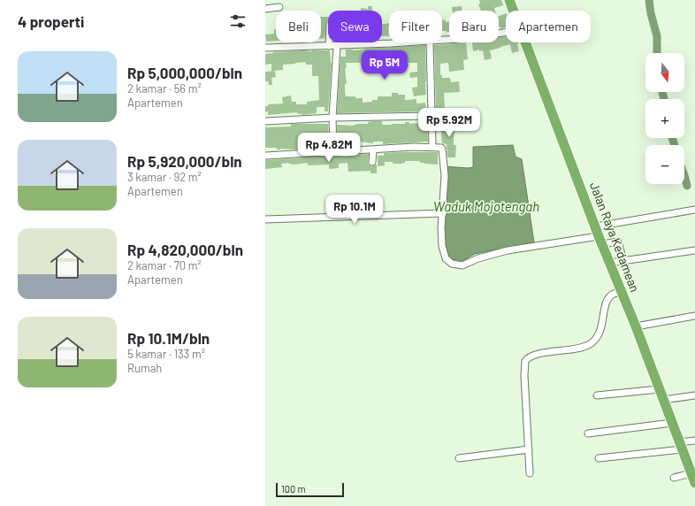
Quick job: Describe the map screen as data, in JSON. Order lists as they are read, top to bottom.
{
  "streets": {
    "highway": ["Jalan Raya Kedamean"]
  },
  "water": ["Waduk Mojotengah"],
  "scale_bar": "100 m",
  "north": "bottom",
  "page": {
    "heading": "4 properti",
    "chip": [
      "Beli",
      "Sewa",
      "Filter",
      "Baru",
      "Apartemen"
    ],
    "list": [
      {
        "name": "Rp 5,000,000/bln",
        "note": "2 kamar · 56 m² · Apartemen"
      },
      {
        "name": "Rp 5,920,000/bln",
        "note": "3 kamar · 92 m² · Apartemen"
      },
      {
        "name": "Rp 4,820,000/bln",
        "note": "2 kamar · 70 m² · Apartemen"
      },
      {
        "name": "Rp 10.1M/bln",
        "note": "5 kamar · 133 m² · Rumah"
      }
    ],
    "price": [
      "Rp 5M",
      "Rp 5.92M",
      "Rp 4.82M",
      "Rp 10.1M"
    ],
    "map_buttons": ["+", "−"],
    "scale": "100 m"
  }
}
